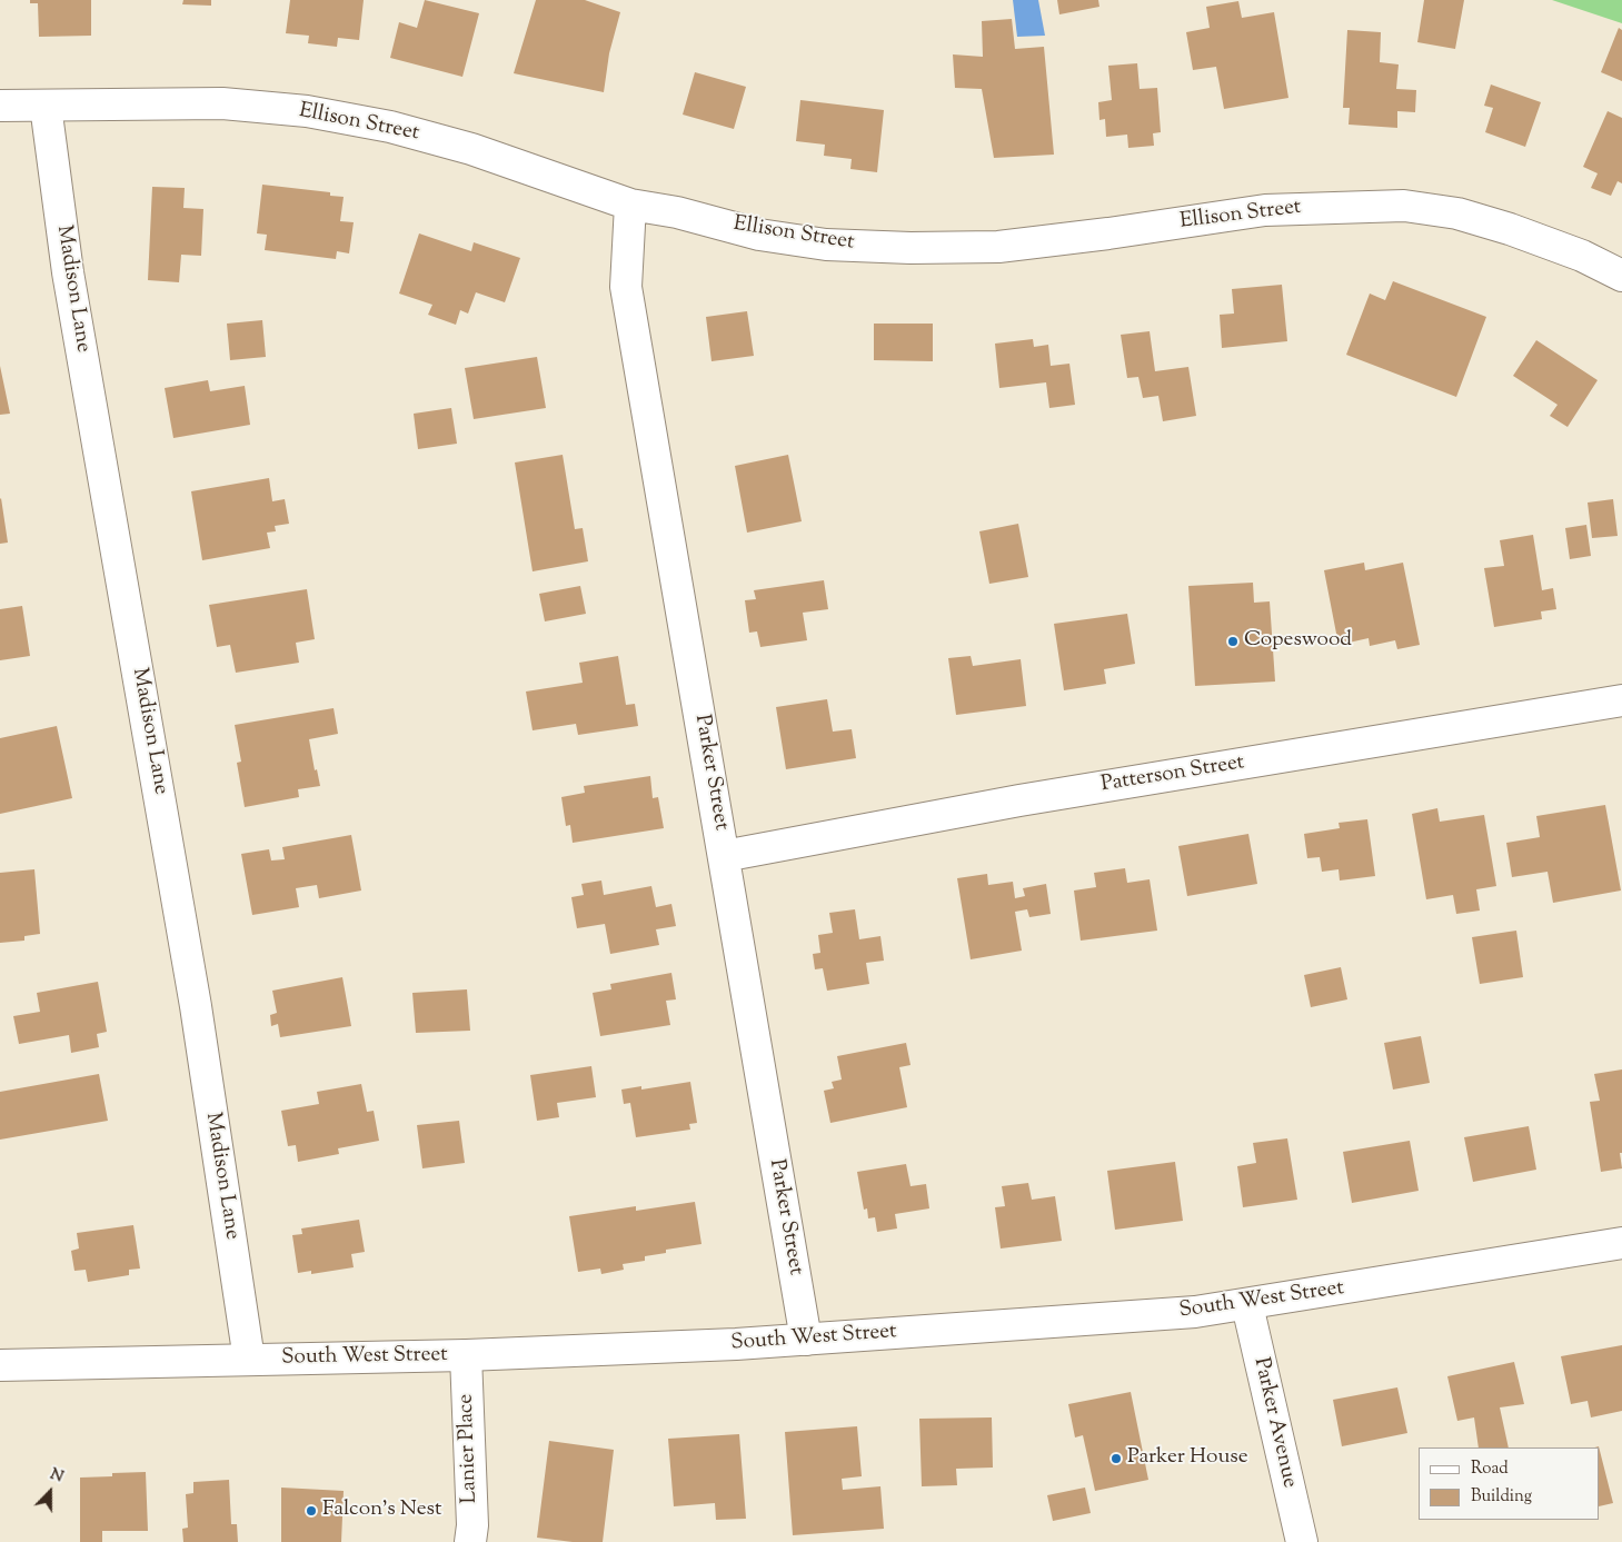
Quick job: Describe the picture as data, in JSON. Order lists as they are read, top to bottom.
{
  "streets": {
    "street": [
      "Ellison Street",
      "Madison Lane",
      "Parker Street",
      "Patterson Street",
      "South West Street",
      "Parker Avenue",
      "Lanier Place"
    ]
  },
  "crossings": [
    ["Ellison Street", "Madison Lane"],
    ["Ellison Street", "Parker Street"],
    ["Madison Lane", "South West Street"],
    ["Parker Street", "Patterson Street"],
    ["Parker Street", "South West Street"],
    ["South West Street", "Parker Avenue"],
    ["South West Street", "Lanier Place"]
  ],
  "places": ["Copeswood", "Parker House", "Falcon's Nest"],
  "legend": ["Road", "Building"],
  "north": "top"
}
